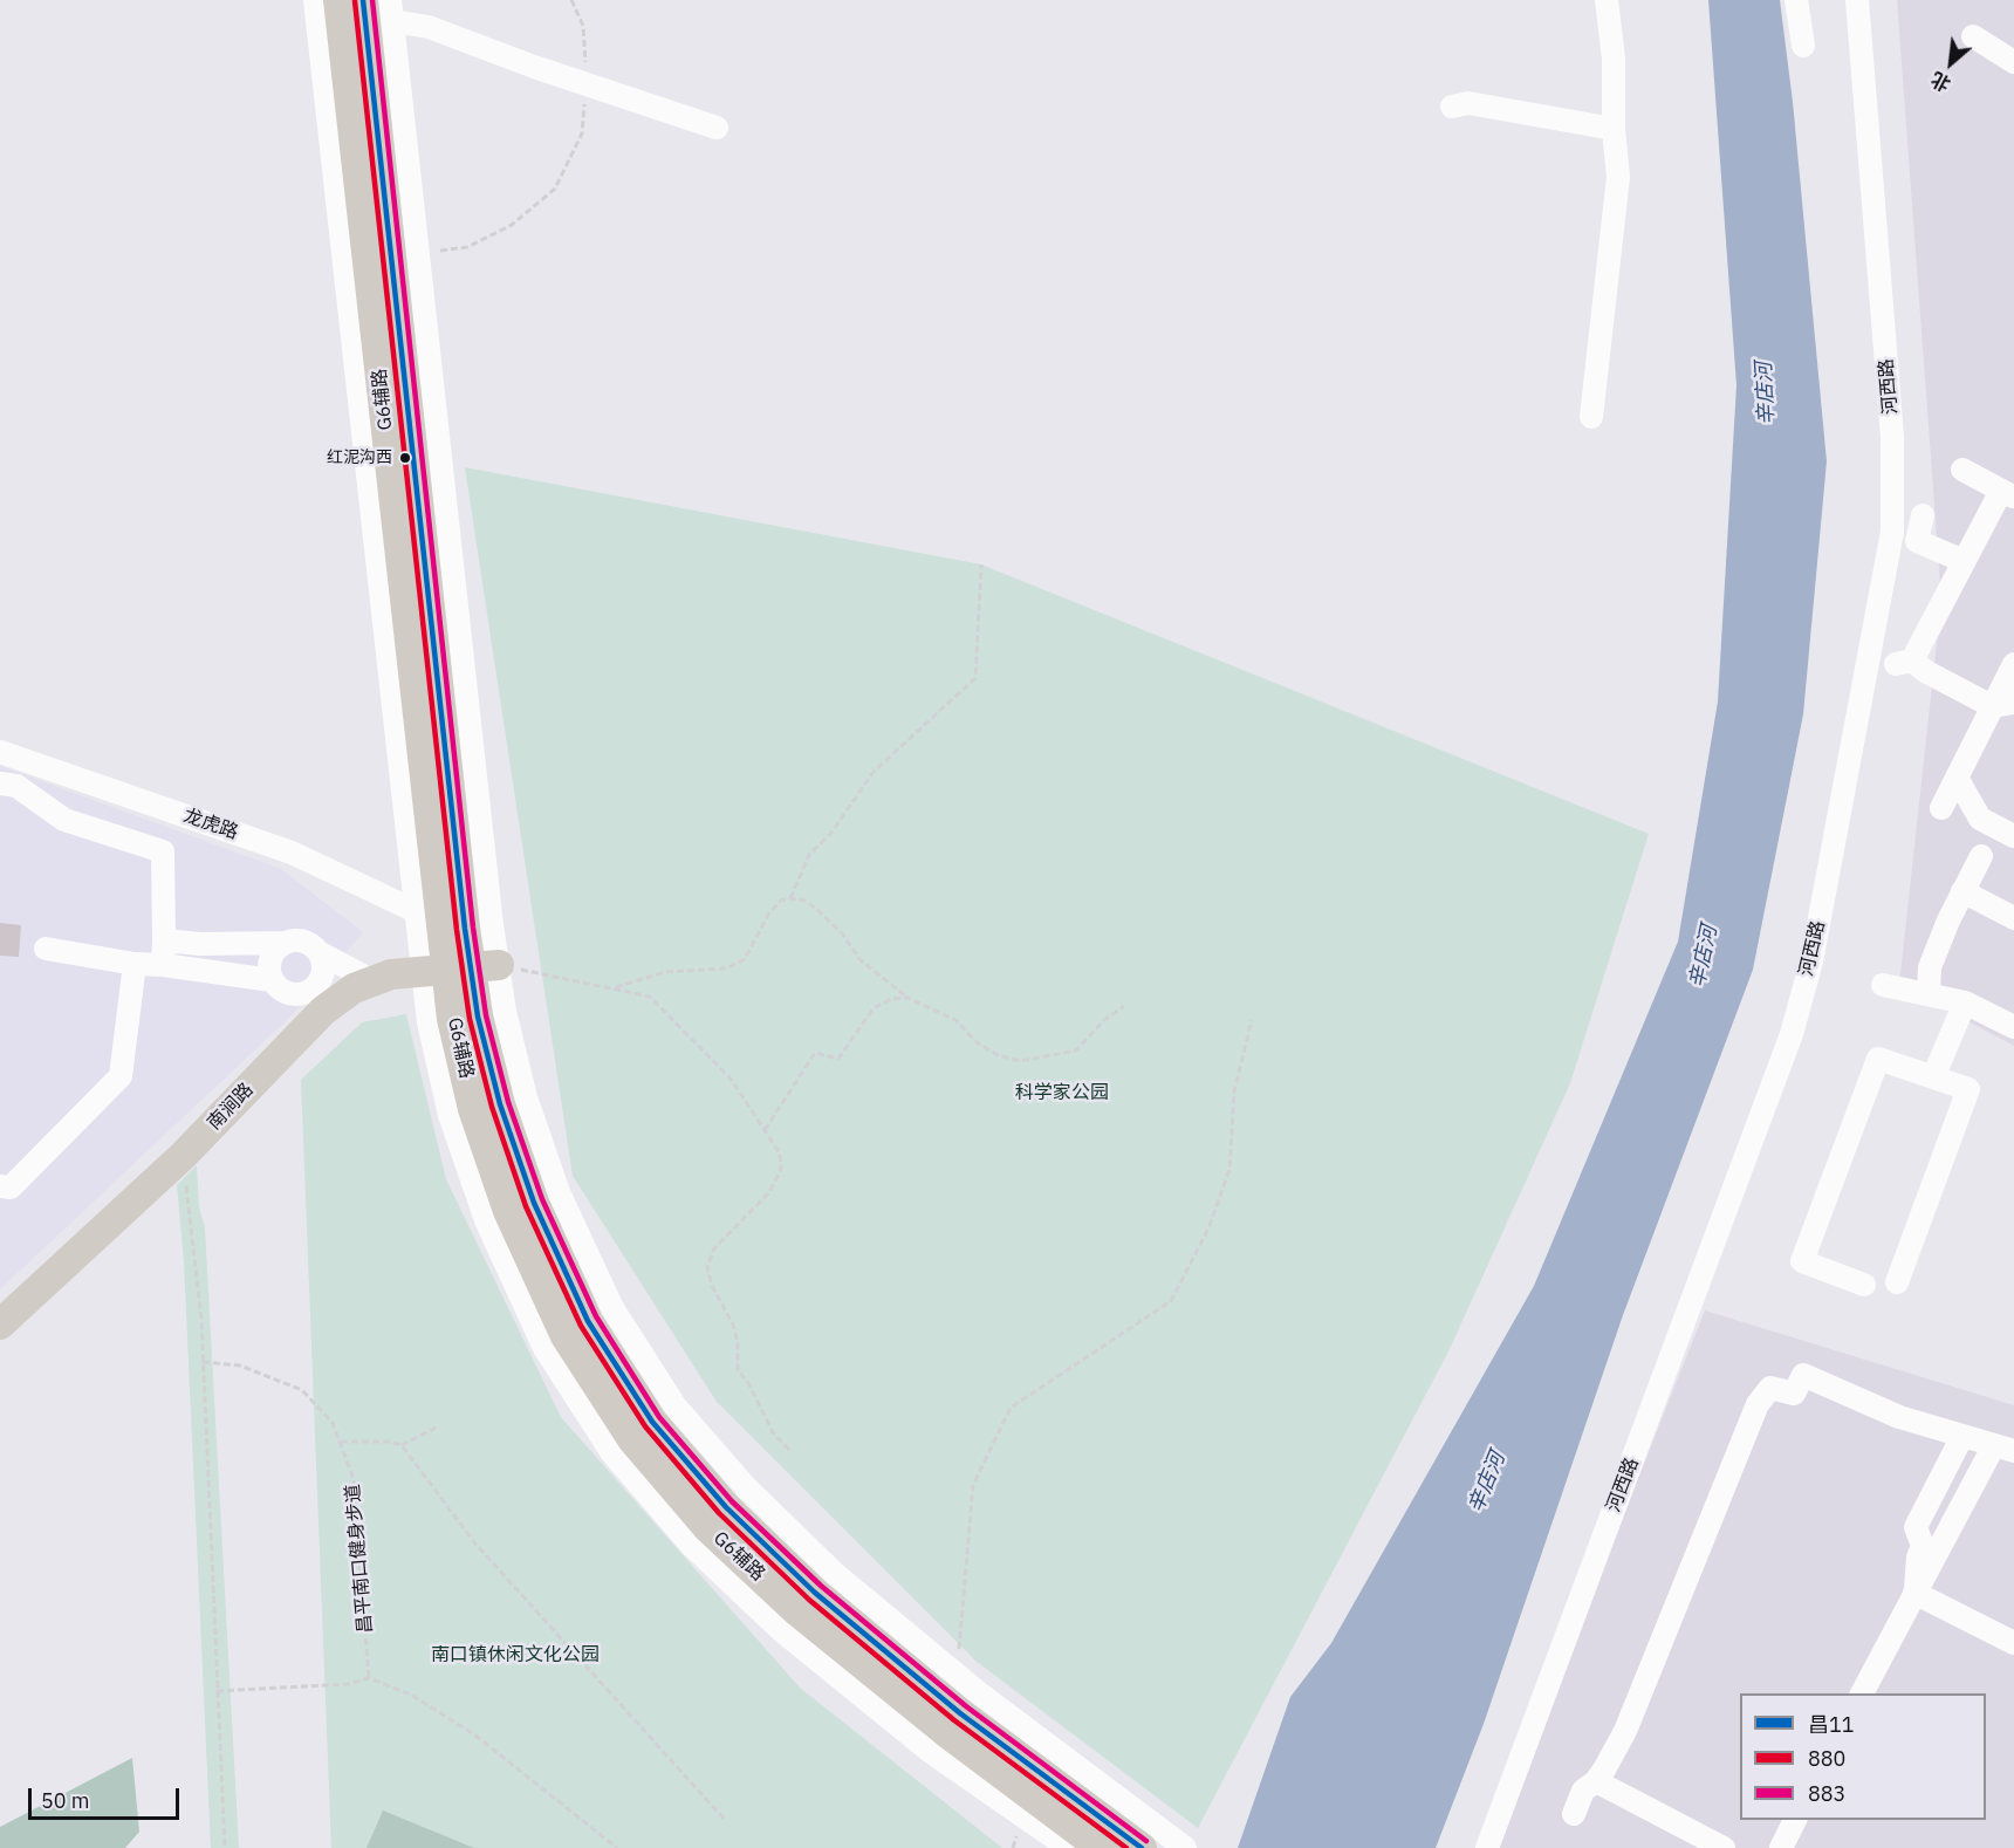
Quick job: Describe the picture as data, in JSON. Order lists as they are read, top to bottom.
{
  "streets": {
    "main road": ["G6辅路", "南涧路"],
    "street": ["河西路", "龙虎路"],
    "path": ["昌平南口健身步道"]
  },
  "crossings": [
    ["G6辅路", "龙虎路"],
    ["G6辅路", "南涧路"]
  ],
  "water": ["辛店河"],
  "parks": ["科学家公园", "南口镇休闲文化公园"],
  "places": ["红泥沟西"],
  "lines": ["transit line 昌11", "transit line 883", "transit line 880"],
  "legend": ["昌11", "880", "883"],
  "scale_bar": "50 m",
  "north": "bottom left"
}
